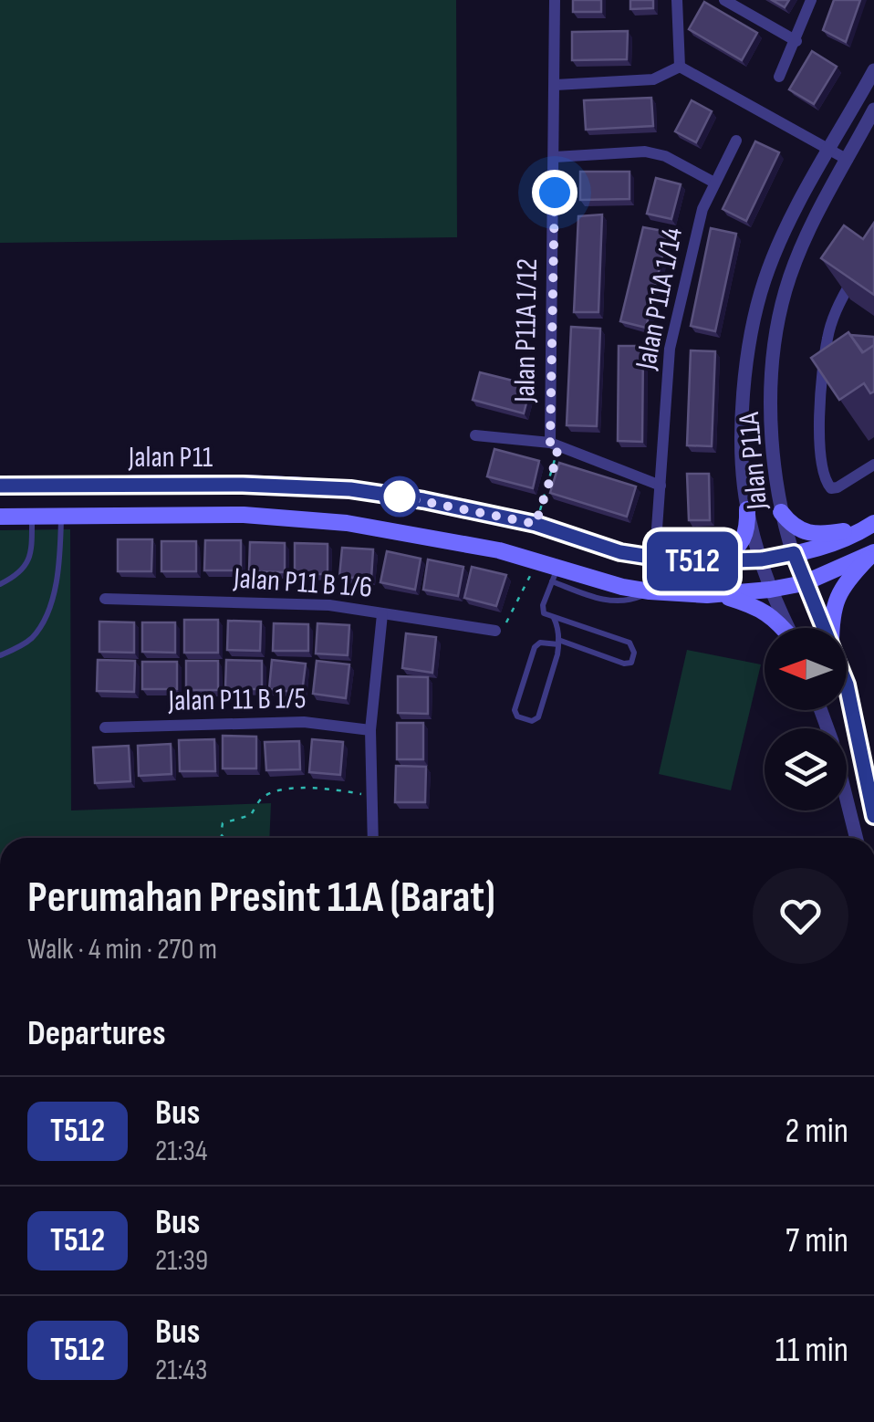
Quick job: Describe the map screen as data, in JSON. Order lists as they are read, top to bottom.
{
  "streets": {
    "main road": ["Jalan P11"],
    "street": [
      "Jalan P11A 1/14",
      "Jalan P11A 1/12",
      "Jalan P11A",
      "Jalan P11 B 1/6",
      "Jalan P11 B 1/5"
    ]
  },
  "crossings": [
    ["Jalan P11", "Jalan P11A"]
  ],
  "lines": ["bus line T512"],
  "north": "left",
  "page": {
    "on_map": "T512",
    "heading": [
      ["Perumahan Presint 11A (Barat)", "Walk · 4 min · 270 m"],
      "Departures"
    ],
    "list": [
      {
        "mark": "T512",
        "name": "Bus",
        "note": "21:34",
        "value": "2 min"
      },
      {
        "mark": "T512",
        "name": "Bus",
        "note": "21:39",
        "value": "7 min"
      },
      {
        "mark": "T512",
        "name": "Bus",
        "note": "21:43",
        "value": "11 min"
      }
    ]
  }
}
